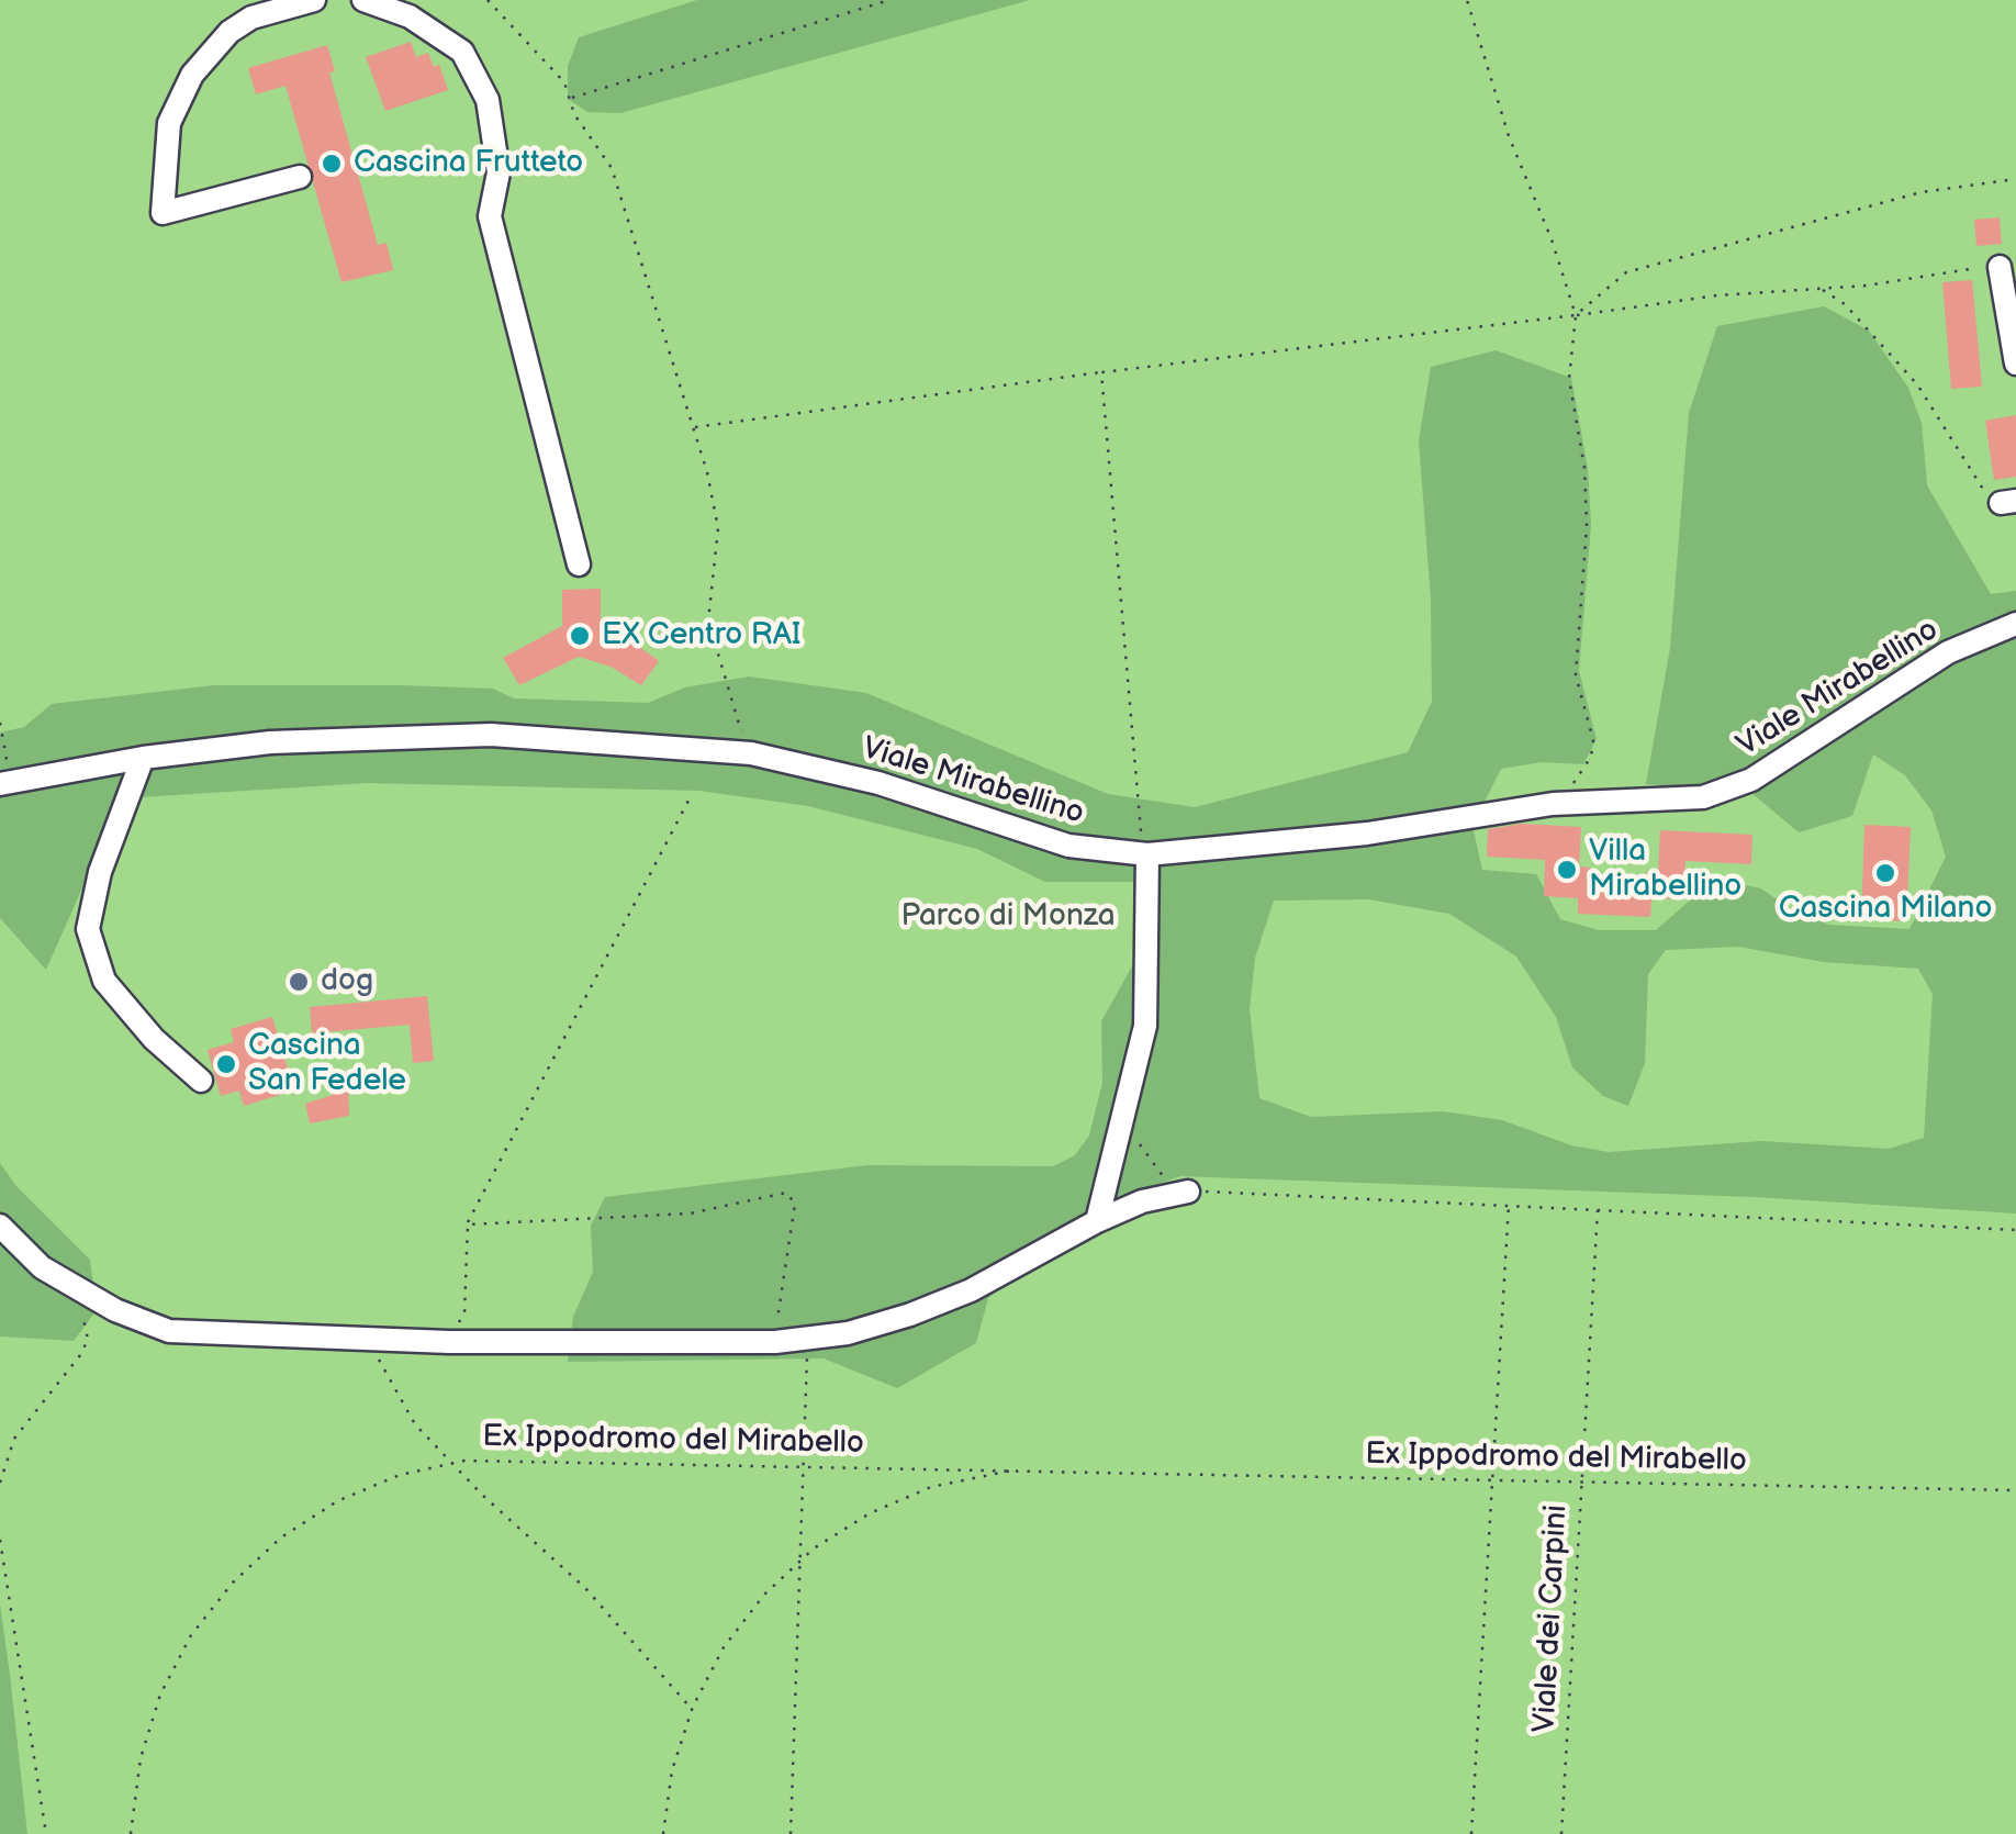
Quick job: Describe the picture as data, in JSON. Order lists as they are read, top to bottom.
{
  "streets": {
    "lane": ["Viale Mirabellino"],
    "path": ["Ex Ippodromo del Mirabello", "Viale dei Carpini"]
  },
  "crossings": [
    ["Ex Ippodromo del Mirabello", "Viale dei Carpini"]
  ],
  "parks": ["Parco di Monza"],
  "places": [
    "Cascina Frutteto",
    "EX Centro RAI",
    "Villa Mirabellino",
    "Cascina Milano",
    "dog",
    "Cascina San Fedele"
  ]
}
